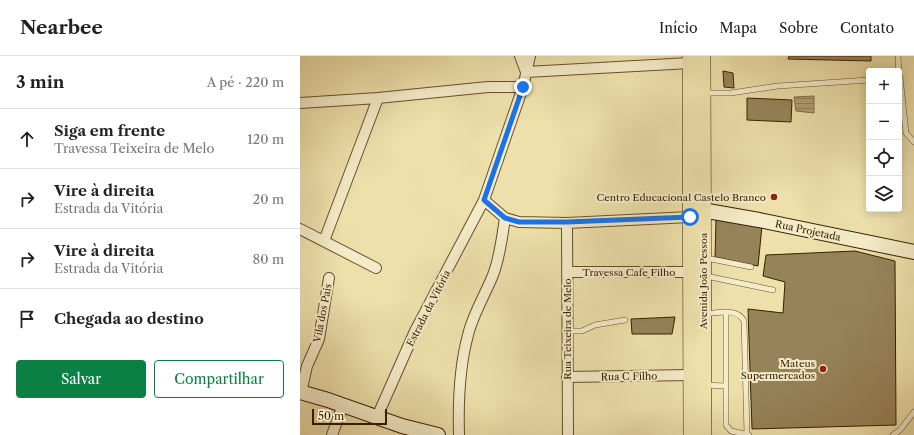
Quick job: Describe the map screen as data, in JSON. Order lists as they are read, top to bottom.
{
  "streets": {
    "main road": ["Avenida João Pessoa"],
    "street": [
      "Rua Projetada",
      "Travessa Cafe Filho",
      "Estrada da Vitória",
      "Vila dos Pais",
      "Rua Teixeira de Melo",
      "Rua C Filho"
    ]
  },
  "crossings": [
    ["Rua Projetada", "Avenida João Pessoa"],
    ["Travessa Cafe Filho", "Avenida João Pessoa"],
    ["Travessa Cafe Filho", "Rua Teixeira de Melo"],
    ["Avenida João Pessoa", "Rua C Filho"],
    ["Rua Teixeira de Melo", "Rua C Filho"]
  ],
  "places": ["Centro Educacional Castelo Branco", "Mateus Supermercados"],
  "scale_bar": "50 m",
  "page": {
    "header": "Nearbee",
    "nav": [
      "Início",
      "Mapa",
      "Sobre",
      "Contato"
    ],
    "heading": ["3 min", "A pé · 220 m"],
    "map_buttons": ["+", "−"],
    "list": [
      ["Siga em frente", "Travessa Teixeira de Melo", "120 m"],
      ["Vire à direita", "Estrada da Vitória", "20 m"],
      ["Vire à direita", "Estrada da Vitória", "80 m"],
      "Chegada ao destino"
    ],
    "buttons": ["Salvar", "Compartilhar"],
    "scale": "50 m"
  }
}
